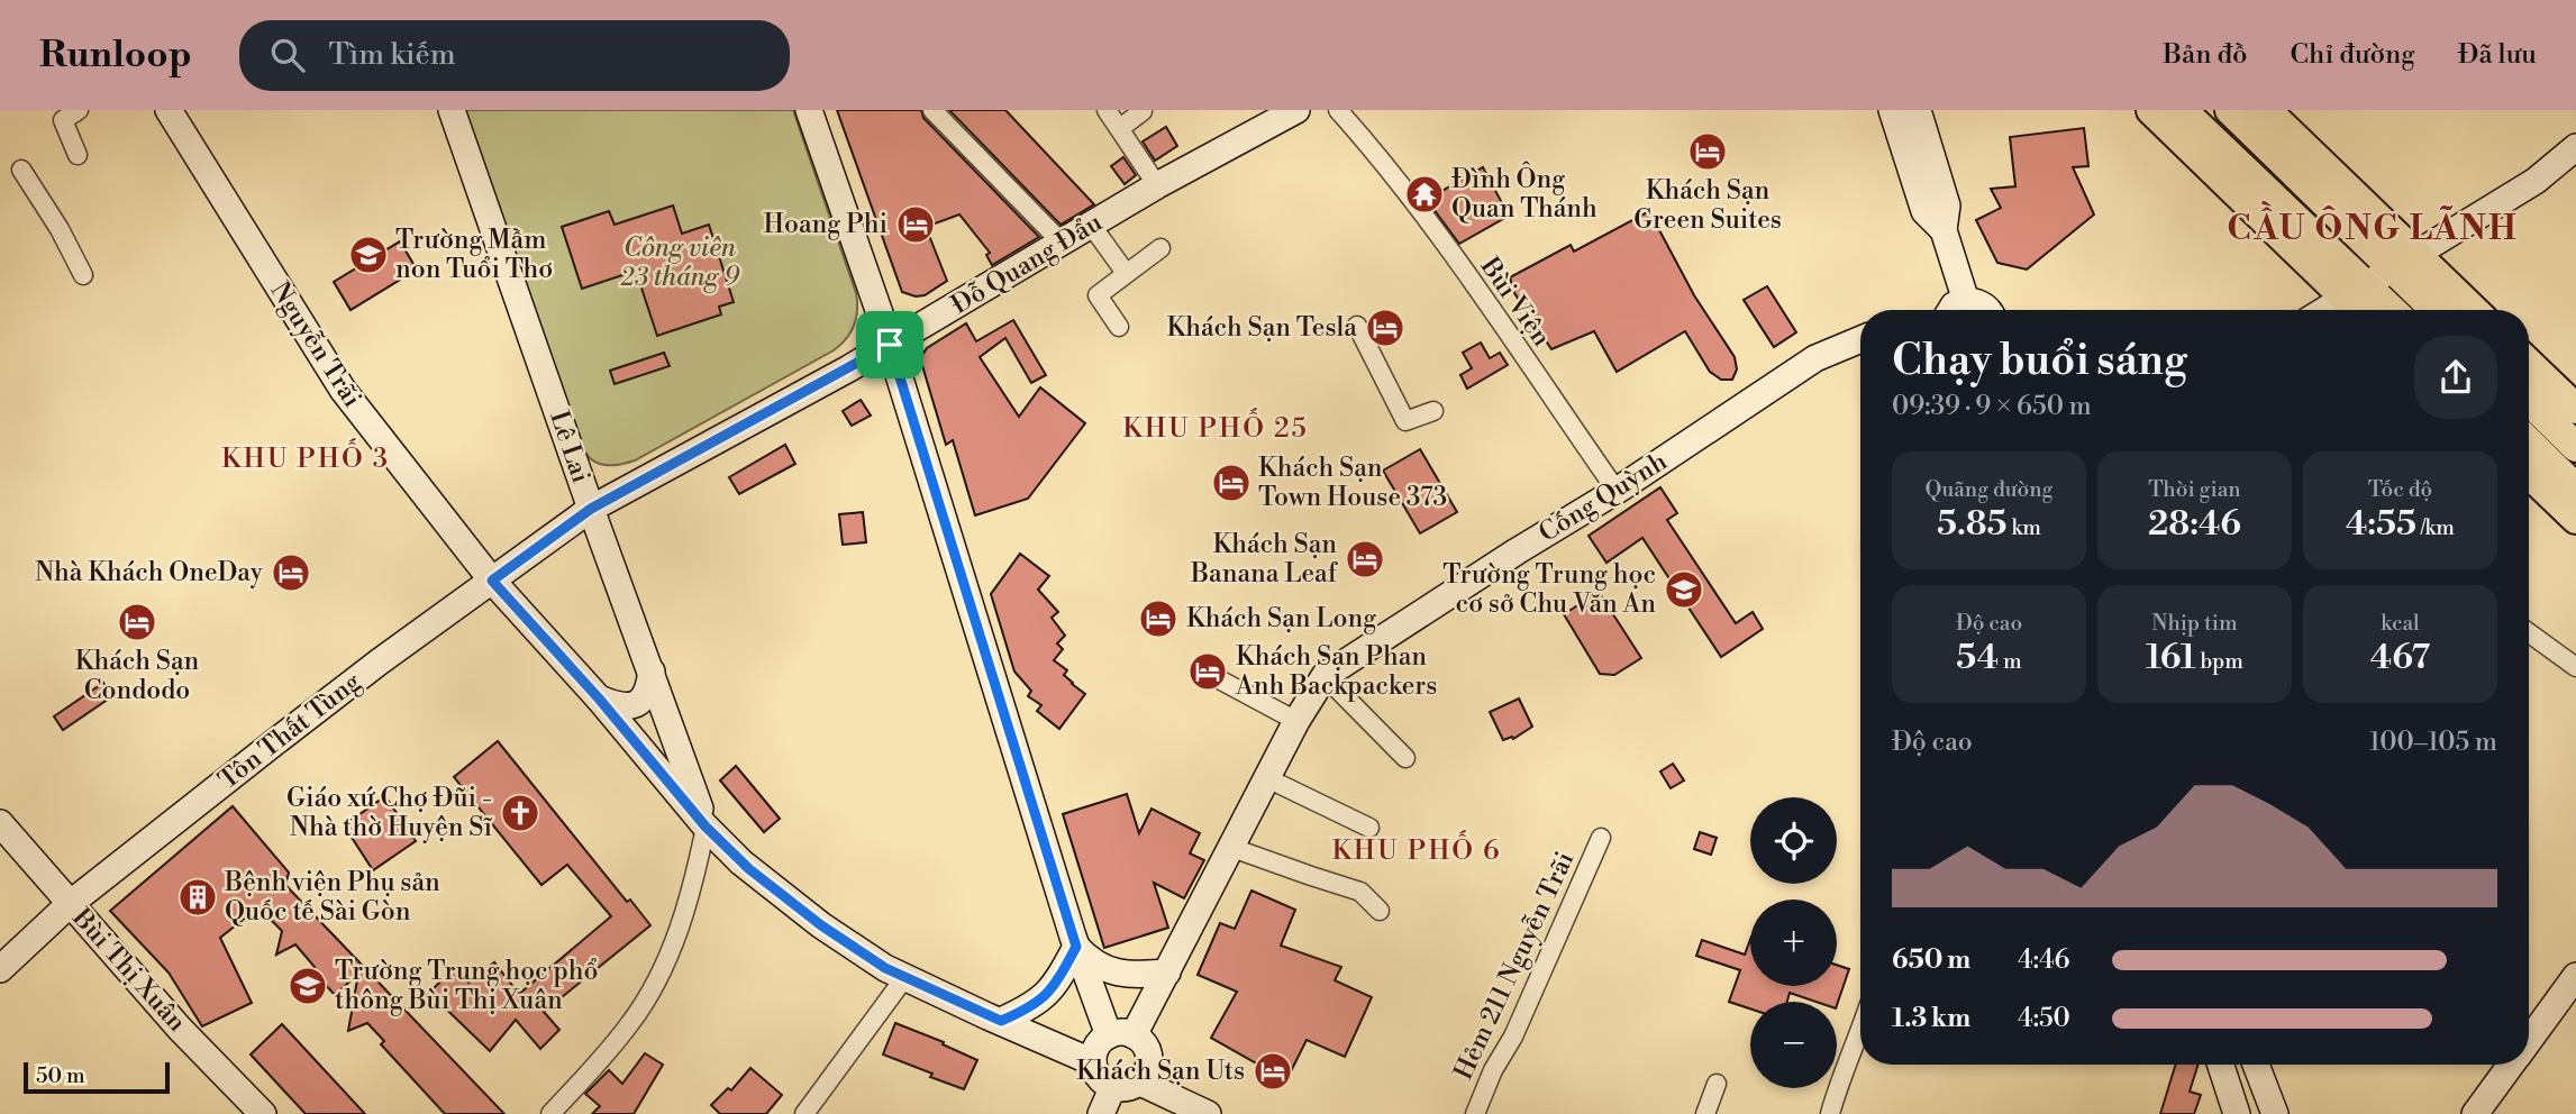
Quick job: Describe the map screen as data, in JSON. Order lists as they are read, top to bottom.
{
  "streets": {
    "street": [
      "Ðỗ Quang Ðẩu",
      "Bùi Viện",
      "Nguyễn Trãi",
      "Lê Lai",
      "Cống Quỳnh",
      "Tôn Thất Tùng",
      "Hẻm 211 Nguyễn Trãi",
      "Bùi Thị Xuân"
    ]
  },
  "crossings": [
    ["Ðỗ Quang Ðẩu", "Lê Lai"],
    ["Ðỗ Quang Ðẩu", "Tôn Thất Tùng"],
    ["Bùi Viện", "Cống Quỳnh"],
    ["Nguyễn Trãi", "Lê Lai"],
    ["Nguyễn Trãi", "Cống Quỳnh"],
    ["Nguyễn Trãi", "Tôn Thất Tùng"],
    ["Lê Lai", "Tôn Thất Tùng"],
    ["Tôn Thất Tùng", "Bùi Thị Xuân"]
  ],
  "districts": [
    "CẦU ÔNG LÃNH",
    "KHU PHỐ 25",
    "KHU PHỐ 3",
    "KHU PHỐ 6"
  ],
  "parks": ["Công viên 23 tháng 9"],
  "places": {
    "hotel": [
      "Khách Sạn Green Suites",
      "Hoang Phi",
      "Khách Sạn Tesla",
      "Khách Sạn Town House 373",
      "Khách Sạn Banana Leaf",
      "Nhà Khách OneDay",
      "Khách Sạn Long",
      "Khách Sạn Condodo",
      "Khách Sạn Phan Anh Backpackers",
      "Khách Sạn Uts"
    ],
    "temple": ["Đình Ông Quan Thánh"],
    "school or university": ["Trường Mầm non Tuổi Thơ", "Trường Trung học cơ sở Chu Văn An", "Trường Trung học phổ thông Bùi Thị Xuân"],
    "church": ["Giáo xứ Chợ Đũi - Nhà thờ Huyện Sĩ"],
    "building": ["Bệnh viện Phụ sản Quốc tế Sài Gòn"]
  },
  "scale_bar": "50 m",
  "page": {
    "header": "Runloop",
    "search": "Tìm kiếm",
    "nav": ["Bản đồ", "Chỉ đường", "Đã lưu"],
    "heading": ["Chạy buổi sáng", "09:39 · 9 × 650 m"],
    "stats": [
      ["Quãng đường", "5.85 km"],
      ["Thời gian", "28:46"],
      ["Tốc độ", "4:55 /km"],
      ["Độ cao", "54 m"],
      ["Nhịp tim", "161 bpm"],
      ["kcal", "467"]
    ],
    "chart": ["Độ cao", "100–105 m"],
    "map_buttons": ["+", "−"],
    "list": [
      {
        "name": "650 m",
        "note": "4:46"
      },
      {
        "name": "1.3 km",
        "note": "4:50"
      }
    ],
    "scale": "50 m"
  }
}
